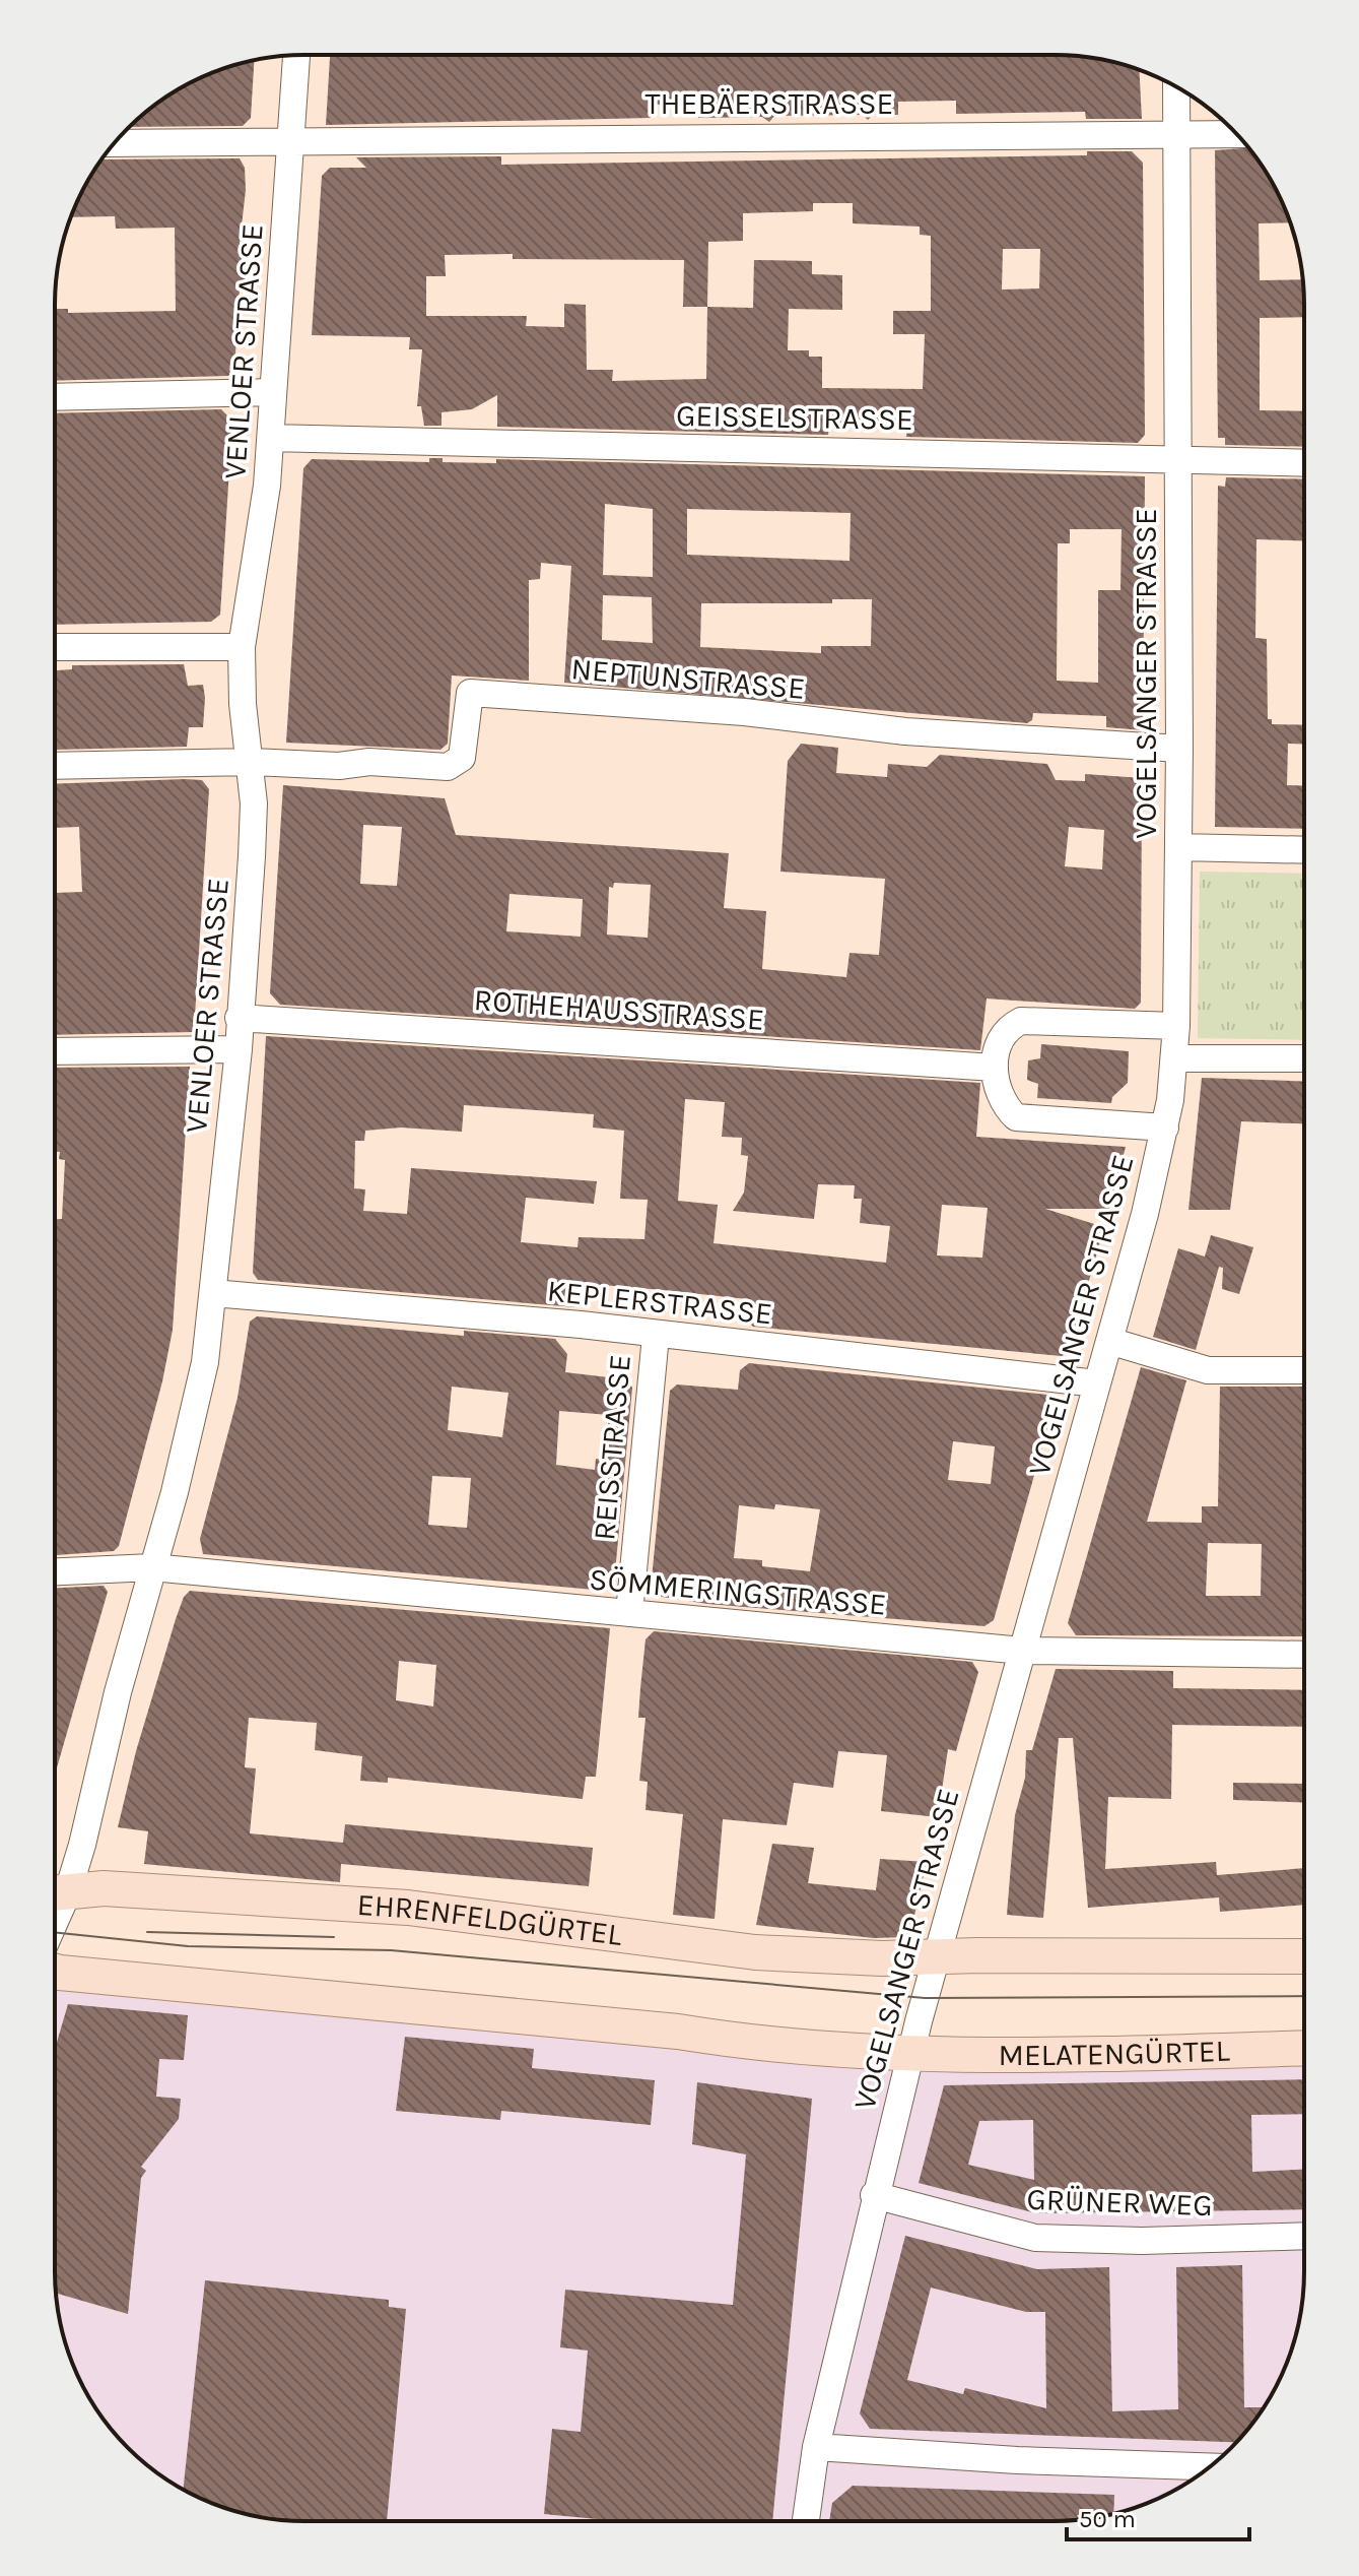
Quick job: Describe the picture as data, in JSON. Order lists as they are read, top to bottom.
{
  "streets": {
    "main road": ["EHRENFELDGÜRTEL", "MELATENGÜRTEL"],
    "street": [
      "THEBÄERSTRASSE",
      "VENLOER STRASSE",
      "GEISSELSTRASSE",
      "VOGELSANGER STRASSE",
      "NEPTUNSTRASSE",
      "ROTHEHAUSSTRASSE",
      "KEPLERSTRASSE",
      "REISSTRASSE",
      "SÖMMERINGSTRASSE",
      "GRÜNER WEG"
    ]
  },
  "crossings": [
    ["THEBÄERSTRASSE", "VENLOER STRASSE"],
    ["THEBÄERSTRASSE", "VOGELSANGER STRASSE"],
    ["VENLOER STRASSE", "GEISSELSTRASSE"],
    ["VENLOER STRASSE", "NEPTUNSTRASSE"],
    ["VENLOER STRASSE", "ROTHEHAUSSTRASSE"],
    ["VENLOER STRASSE", "KEPLERSTRASSE"],
    ["VENLOER STRASSE", "SÖMMERINGSTRASSE"],
    ["GEISSELSTRASSE", "VOGELSANGER STRASSE"],
    ["VOGELSANGER STRASSE", "NEPTUNSTRASSE"],
    ["VOGELSANGER STRASSE", "KEPLERSTRASSE"],
    ["VOGELSANGER STRASSE", "SÖMMERINGSTRASSE"],
    ["VOGELSANGER STRASSE", "EHRENFELDGÜRTEL"],
    ["VOGELSANGER STRASSE", "MELATENGÜRTEL"],
    ["VOGELSANGER STRASSE", "GRÜNER WEG"],
    ["KEPLERSTRASSE", "REISSTRASSE"],
    ["REISSTRASSE", "SÖMMERINGSTRASSE"]
  ],
  "scale_bar": "50 m"
}
